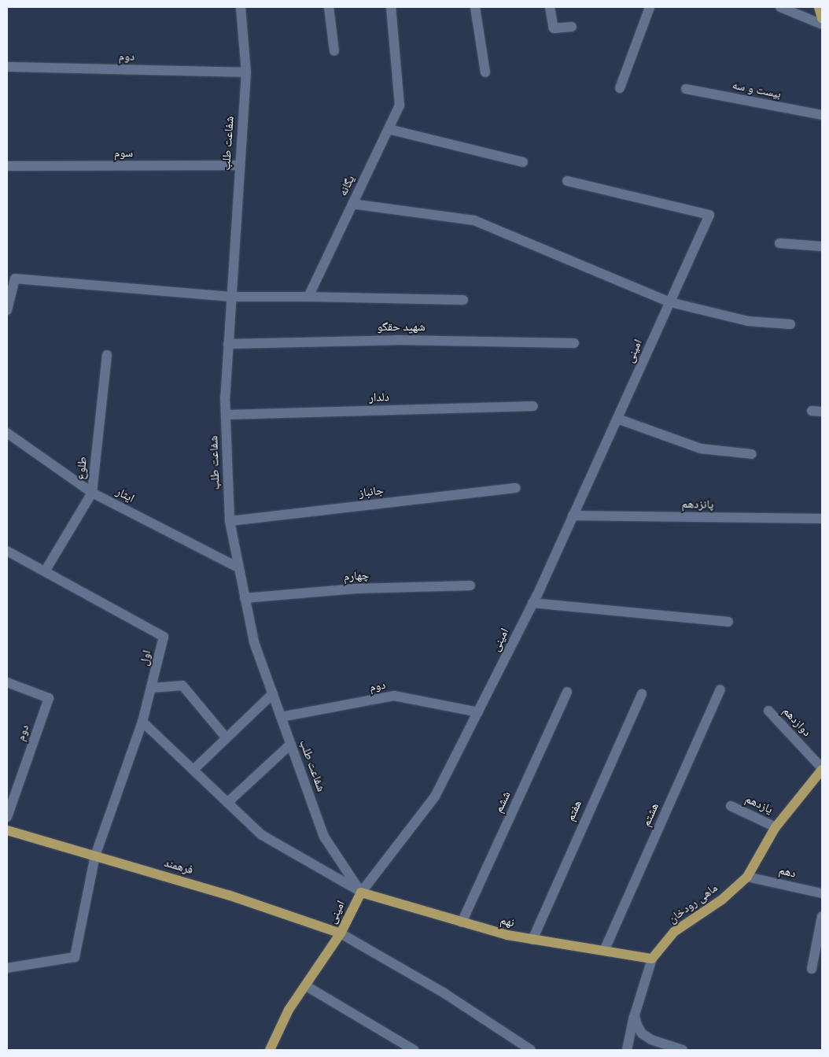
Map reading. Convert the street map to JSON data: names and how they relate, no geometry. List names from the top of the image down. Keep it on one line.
{"streets":{"main road":["امینی","فرهمند","ماهی رودخان","نهم"],"street":["دوم","بیست و سه","شفاعت طلب","سوم","یگانه","شهید حقگو","دلدار","طلوع","جانباز","ایثار","پانزدهم","چهارم","اول","دوازدهم","ششم","یازدهم","هفتم","هشتم","دهم"]},"crossings":[["دوم","شفاعت طلب"],["دوم","امینی"],["شفاعت طلب","سوم"],["شفاعت طلب","شهید حقگو"],["شفاعت طلب","امینی"],["شفاعت طلب","دلدار"],["شفاعت طلب","جانباز"],["شفاعت طلب","ایثار"],["شفاعت طلب","چهارم"],["شفاعت طلب","نهم"],["امینی","پانزدهم"],["امینی","فرهمند"],["امینی","نهم"],["طلوع","ایثار"],["طلوع","اول"],["اول","فرهمند"],["دوازدهم","ماهی رودخان"],["ششم","نهم"],["یازدهم","ماهی رودخان"],["هفتم","نهم"],["هشتم","نهم"],["دهم","ماهی رودخان"],["ماهی رودخان","نهم"]]}
